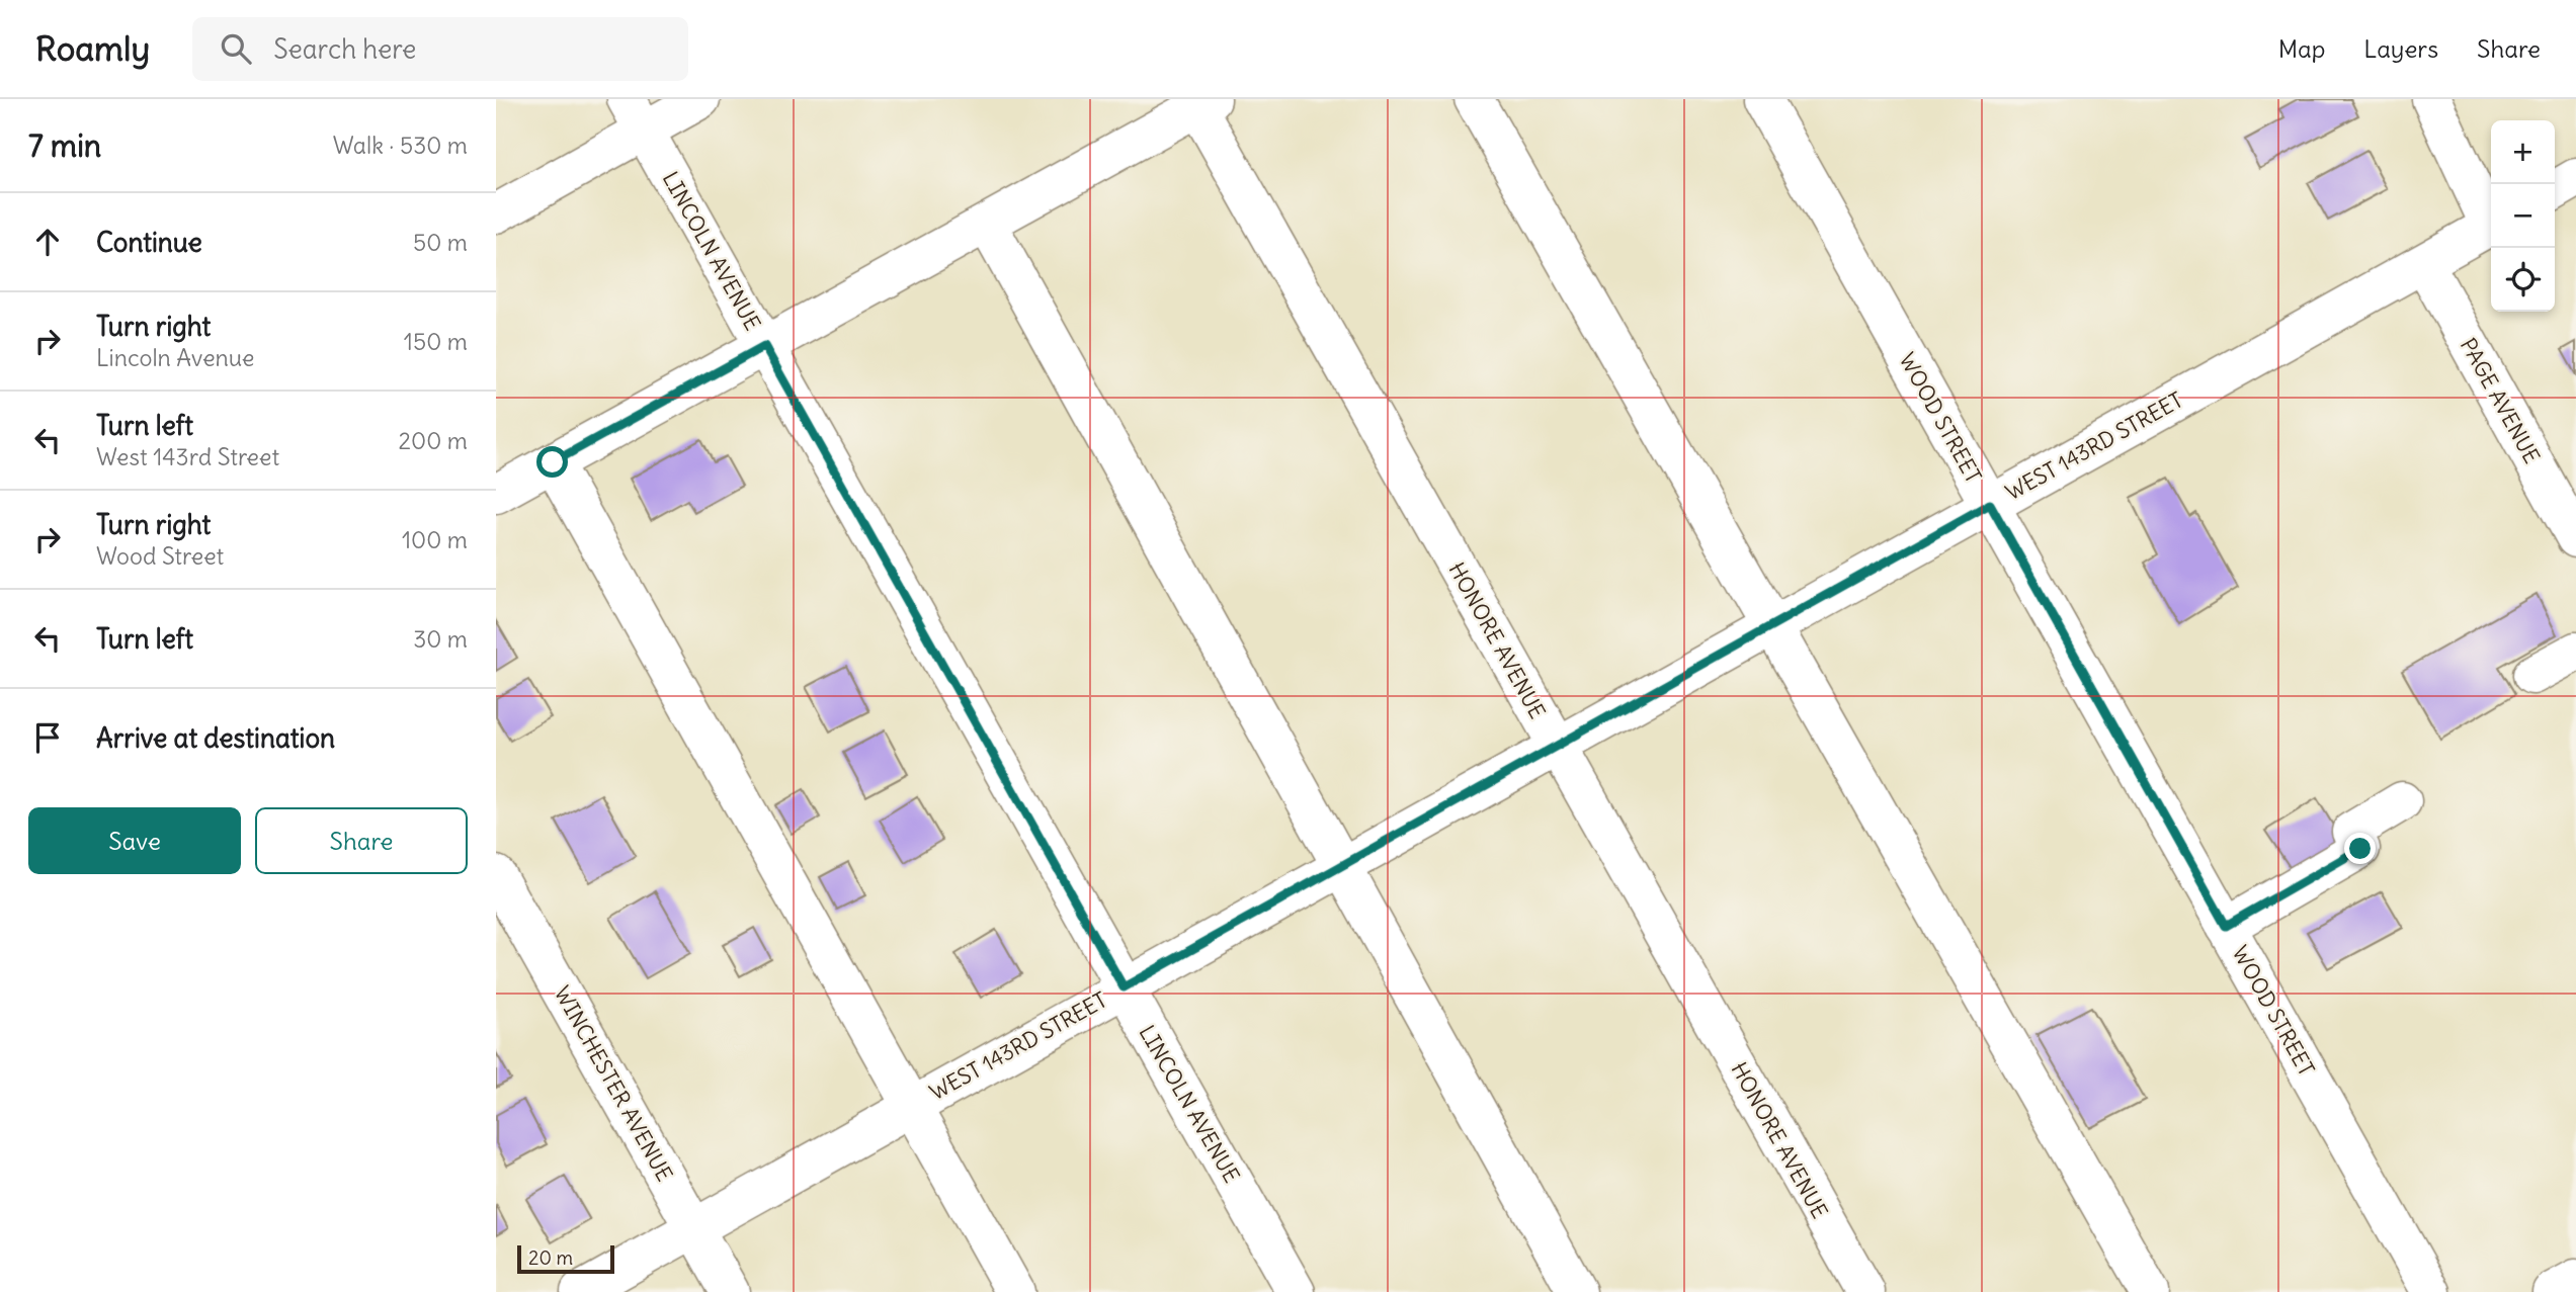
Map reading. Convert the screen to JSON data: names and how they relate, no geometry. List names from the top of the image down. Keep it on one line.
{"streets":{"street":["LINCOLN AVENUE","PAGE AVENUE","WOOD STREET","WEST 143RD STREET","HONORE AVENUE","WINCHESTER AVENUE"]},"crossings":[["LINCOLN AVENUE","WEST 143RD STREET"],["PAGE AVENUE","WEST 143RD STREET"],["WOOD STREET","WEST 143RD STREET"],["WEST 143RD STREET","HONORE AVENUE"],["WEST 143RD STREET","WINCHESTER AVENUE"]],"scale_bar":"20 m","page":{"header":"Roamly","search":"Search here","nav":["Map","Layers","Share"],"heading":["7 min","Walk · 530 m"],"map_buttons":["+","−"],"list":[["Continue","50 m"],["Turn right","Lincoln Avenue","150 m"],["Turn left","West 143rd Street","200 m"],["Turn right","Wood Street","100 m"],["Turn left","30 m"],"Arrive at destination"],"buttons":["Save","Share"],"scale":"20 m"}}
